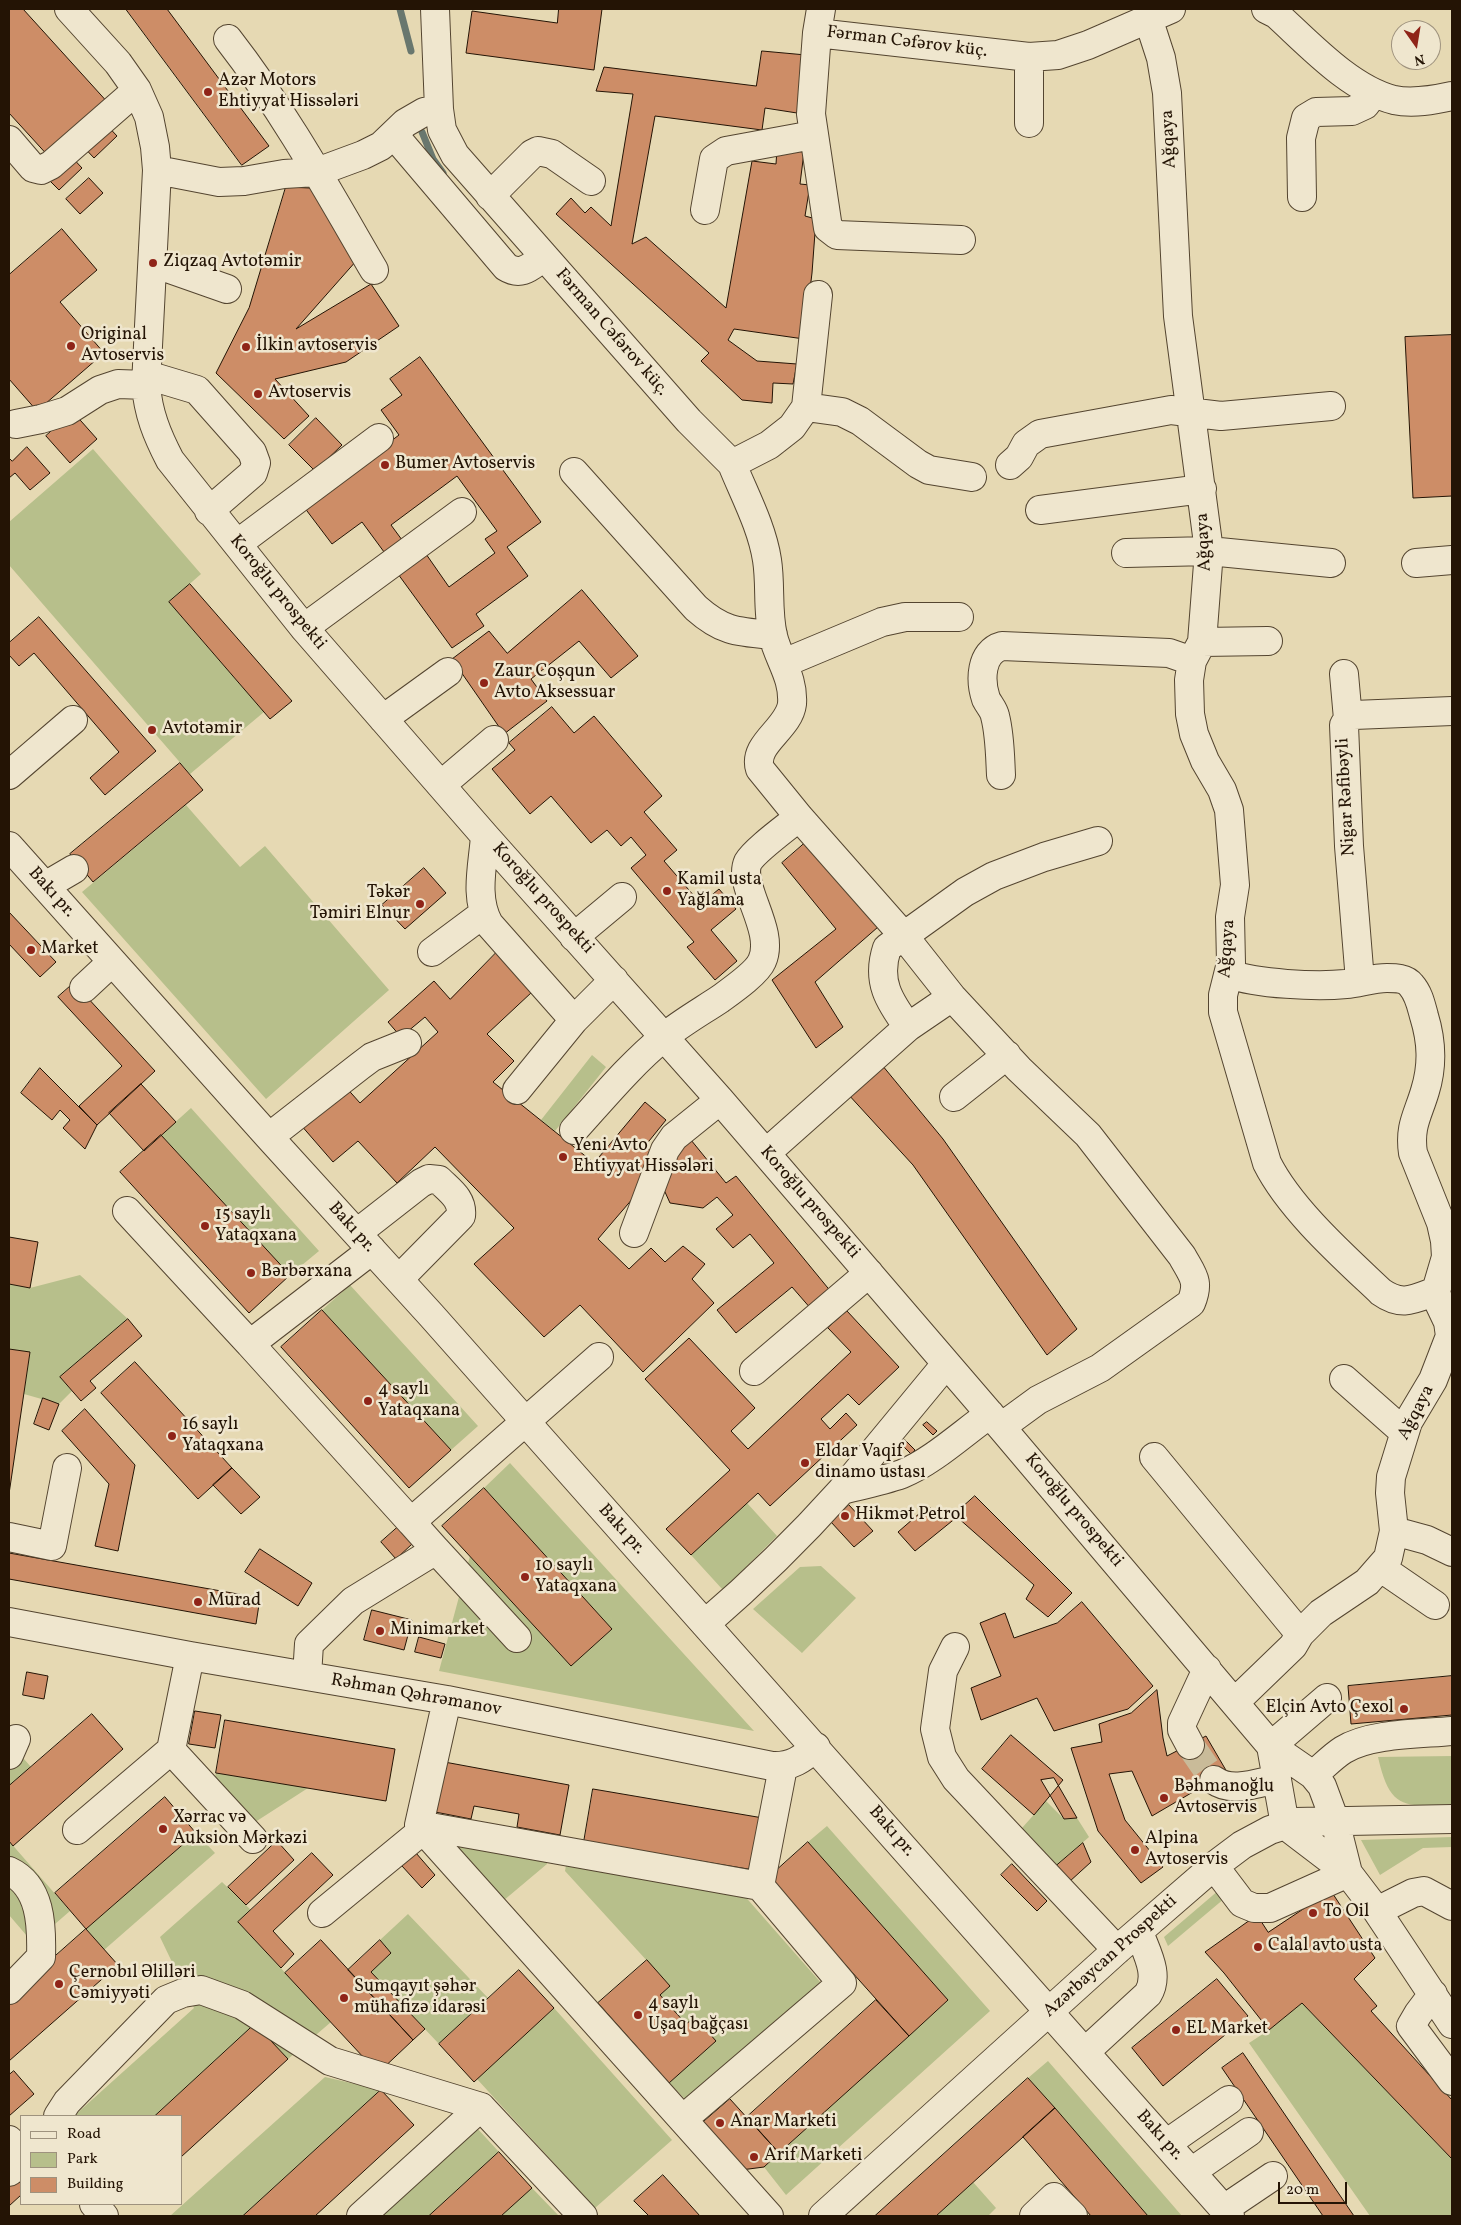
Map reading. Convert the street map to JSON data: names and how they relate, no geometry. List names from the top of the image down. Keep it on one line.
{"streets":{"street":["Fərman Cəfərov küç.","Ağqaya","Koroğlu prospekti","Nigar Rəfibəyli","Bakı pr.","Rəhman Qəhrəmanov","Azərbaycan Prospekti"]},"crossings":[["Fərman Cəfərov küç.","Ağqaya"],["Ağqaya","Koroğlu prospekti"],["Bakı pr.","Azərbaycan Prospekti"]],"places":["Azər Motors Ehtiyyat Hissələri","Ziqzaq Avtotəmir","Original Avtoservis","İlkin avtoservis","Avtoservis","Bumer Avtoservis","Zaur Coşqun Avto Aksessuar","Avtotəmir","Kamil usta Yağlama","Təkər Təmiri Elnur","Market","Yeni Avto Ehtiyyat Hissələri","15 saylı Yataqxana","Bərbərxana","4 saylı Yataqxana","16 saylı Yataqxana","Eldar Vaqif dinamo ustası","Hikmət Petrol","10 saylı Yataqxana","Murad","Minimarket","Elçin Avto Çexol","Bəhmanoğlu Avtoservis","Xərrac və Auksion Mərkəzi","Alpina Avtoservis","To Oil","Calal avto usta","Çernobıl Əlilləri Cəmiyyəti","Sumqayıt şəhər mühafizə idarəsi","4 saylı Uşaq bağçası","EL Market","Anar Marketi","Arif Marketi"],"legend":["Road","Park","Building"],"scale_bar":"20 m","north":"bottom"}
